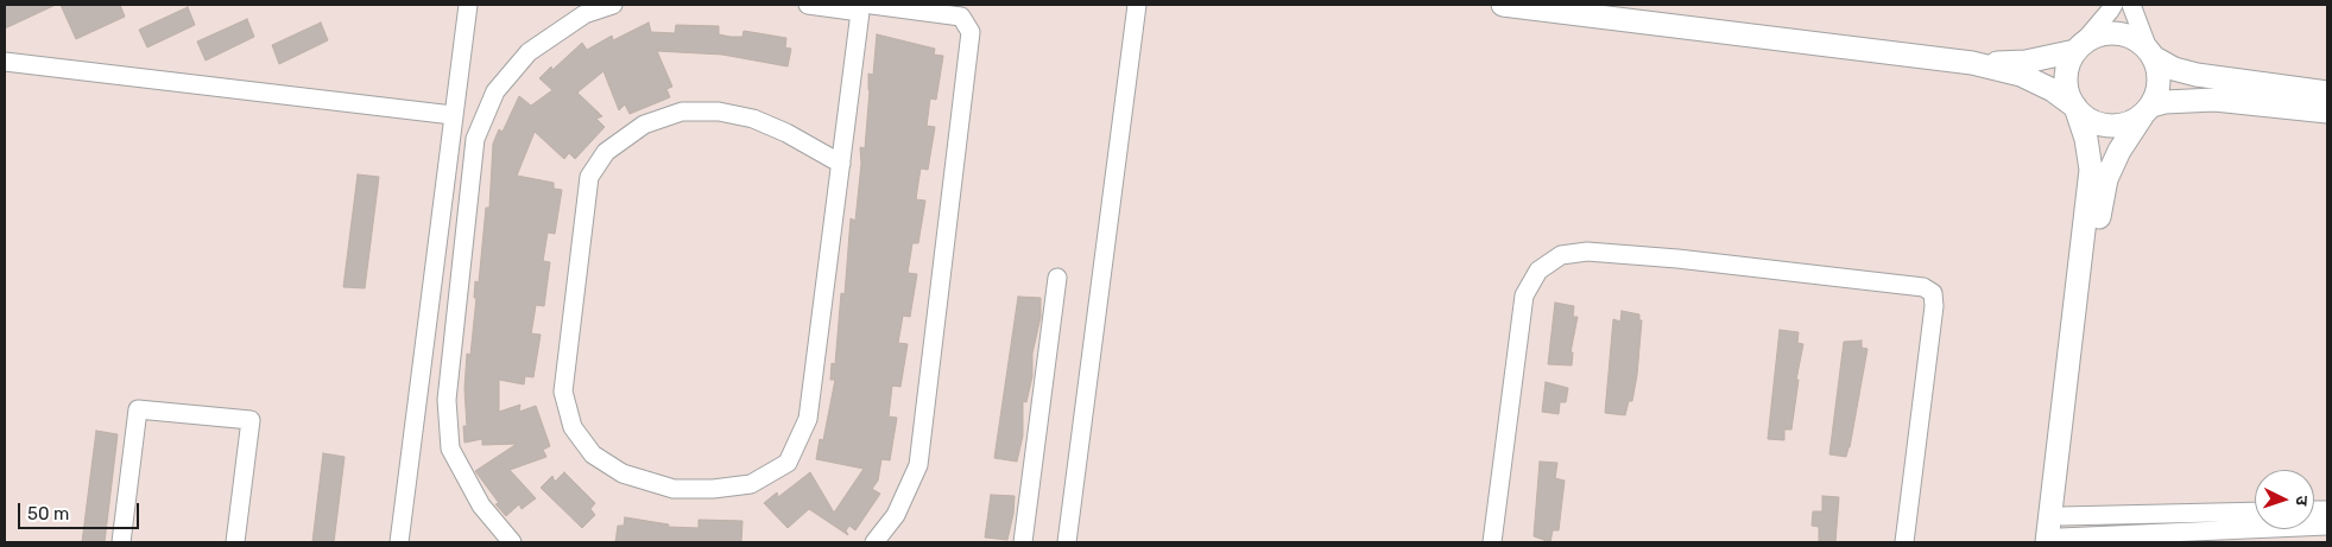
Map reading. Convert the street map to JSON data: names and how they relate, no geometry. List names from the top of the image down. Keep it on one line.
{"scale_bar":"50 m","north":"right"}
